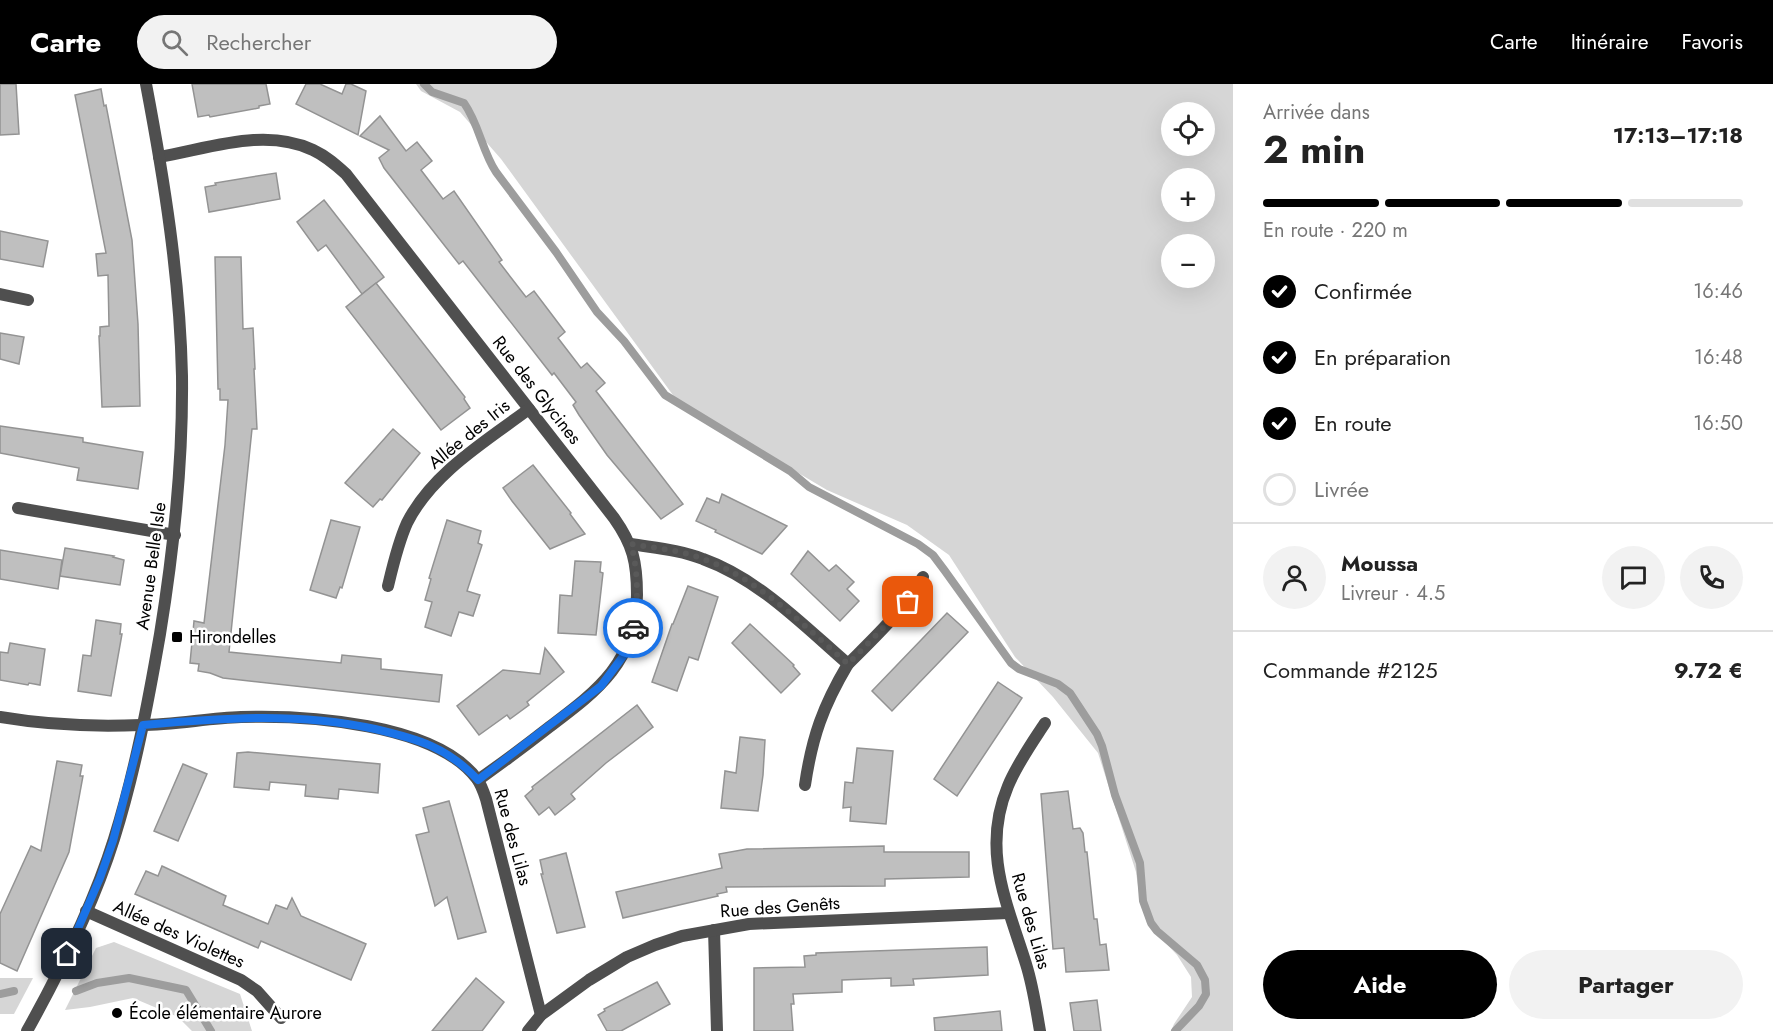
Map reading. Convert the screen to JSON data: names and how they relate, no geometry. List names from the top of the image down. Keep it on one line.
{"streets":{"street":["Rue des Glycines","Allée des Iris","Avenue Belle Isle","Rue des Lilas","Rue des Genêts","Allée des Violettes"]},"crossings":[["Rue des Glycines","Allée des Iris"],["Rue des Glycines","Avenue Belle Isle"],["Rue des Glycines","Rue des Lilas"],["Avenue Belle Isle","Rue des Lilas"],["Avenue Belle Isle","Allée des Violettes"],["Rue des Lilas","Rue des Genêts"]],"places":{"transit":["Hirondelles"],"other":["École élémentaire Aurore"]},"page":{"header":"Carte","search":"Rechercher","nav":["Carte","Itinéraire","Favoris"],"heading":["2 min","Arrivée dans","17:13–17:18"],"panel":["Moussa","Livreur · 4.5","Commande #2125","9.72 €"],"map_buttons":["+","−"],"bar":"En route · 220 m","list":[["Confirmée","16:46"],["En préparation","16:48"],["En route","16:50"],"Livrée"],"buttons":["Aide","Partager"]}}
